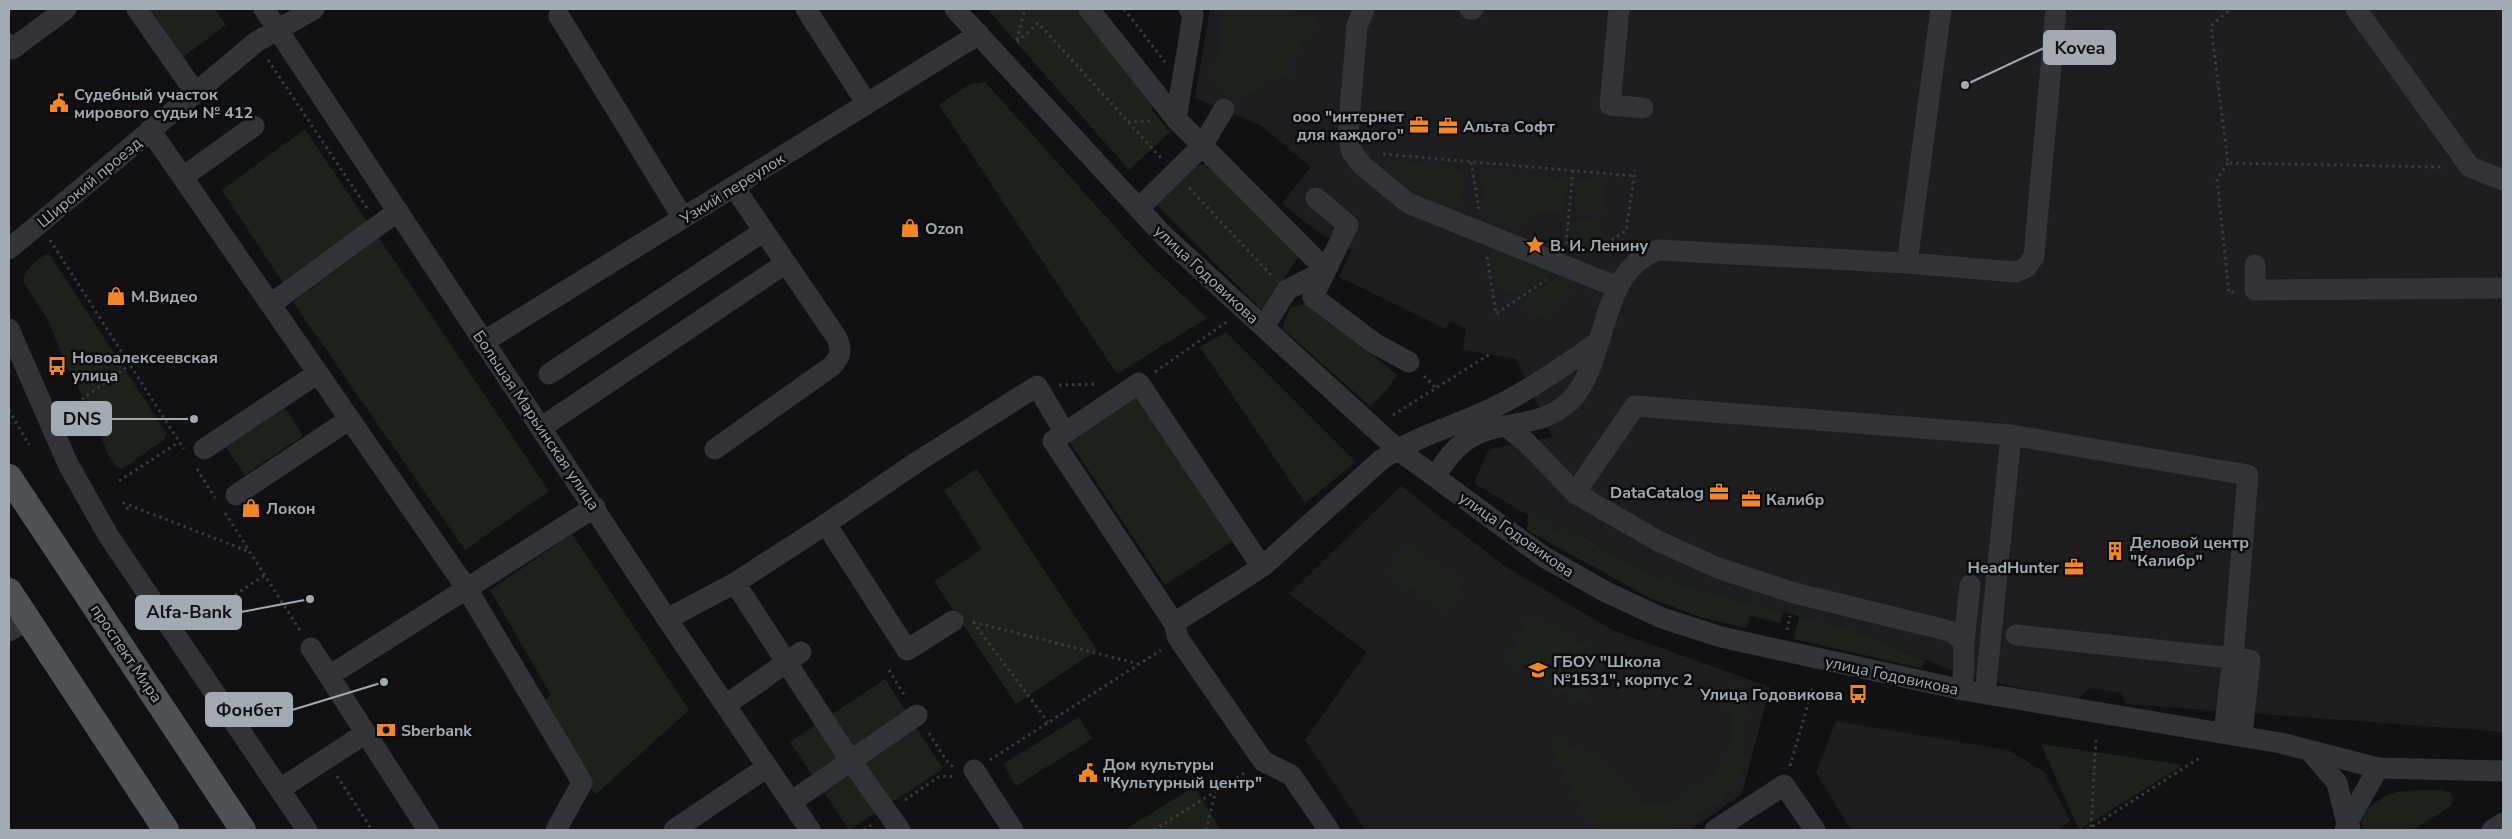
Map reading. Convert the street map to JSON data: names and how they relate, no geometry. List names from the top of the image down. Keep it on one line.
{"streets":{"main road":["проспект Мира"],"street":["Широкий проезд","Узкий переулок","улица Годовикова","Большая Марьинская улица"]},"crossings":[["Широкий проезд","Большая Марьинская улица"],["Узкий переулок","улица Годовикова"],["Узкий переулок","Большая Марьинская улица"]],"places":{"other":["Kovea","DNS","Alfa-Bank","Фонбет"],"public building":["Судебный участок мирового судьи № 412","Дом культуры \"Культурный центр\""],"office":["ооо \"интернет для каждого\"","Альта Софт","DataCatalog","Калибр","HeadHunter"],"shop":["Ozon","М.Видео","Локон"],"place":["В. И. Ленину"],"bus stop":["Новоалексеевская улица","Улица Годовикова"],"building":["Деловой центр \"Калибр\""],"school or university":["ГБОУ \"Школа №1531\", корпус 2"],"bank":["Sberbank"]}}
